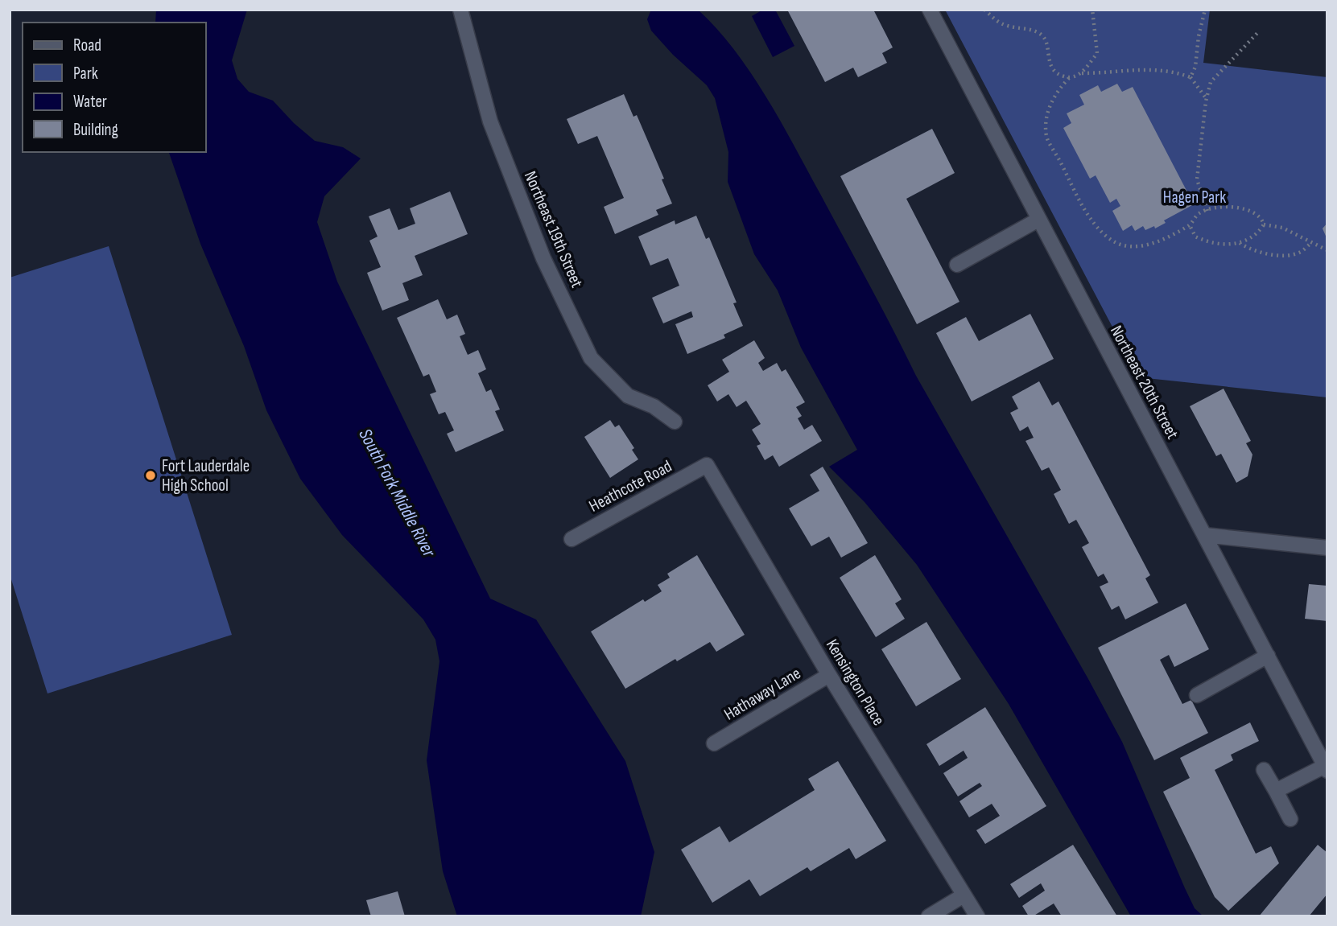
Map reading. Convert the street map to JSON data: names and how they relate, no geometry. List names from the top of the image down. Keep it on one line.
{"streets":{"street":["Northeast 19th Street","Northeast 20th Street","Heathcote Road","Kensington Place","Hathaway Lane"]},"crossings":[["Heathcote Road","Kensington Place"],["Kensington Place","Hathaway Lane"]],"water":["South Fork Middle River"],"parks":["Hagen Park"],"places":["Fort Lauderdale High School"],"legend":["Road","Park","Water","Building"]}
